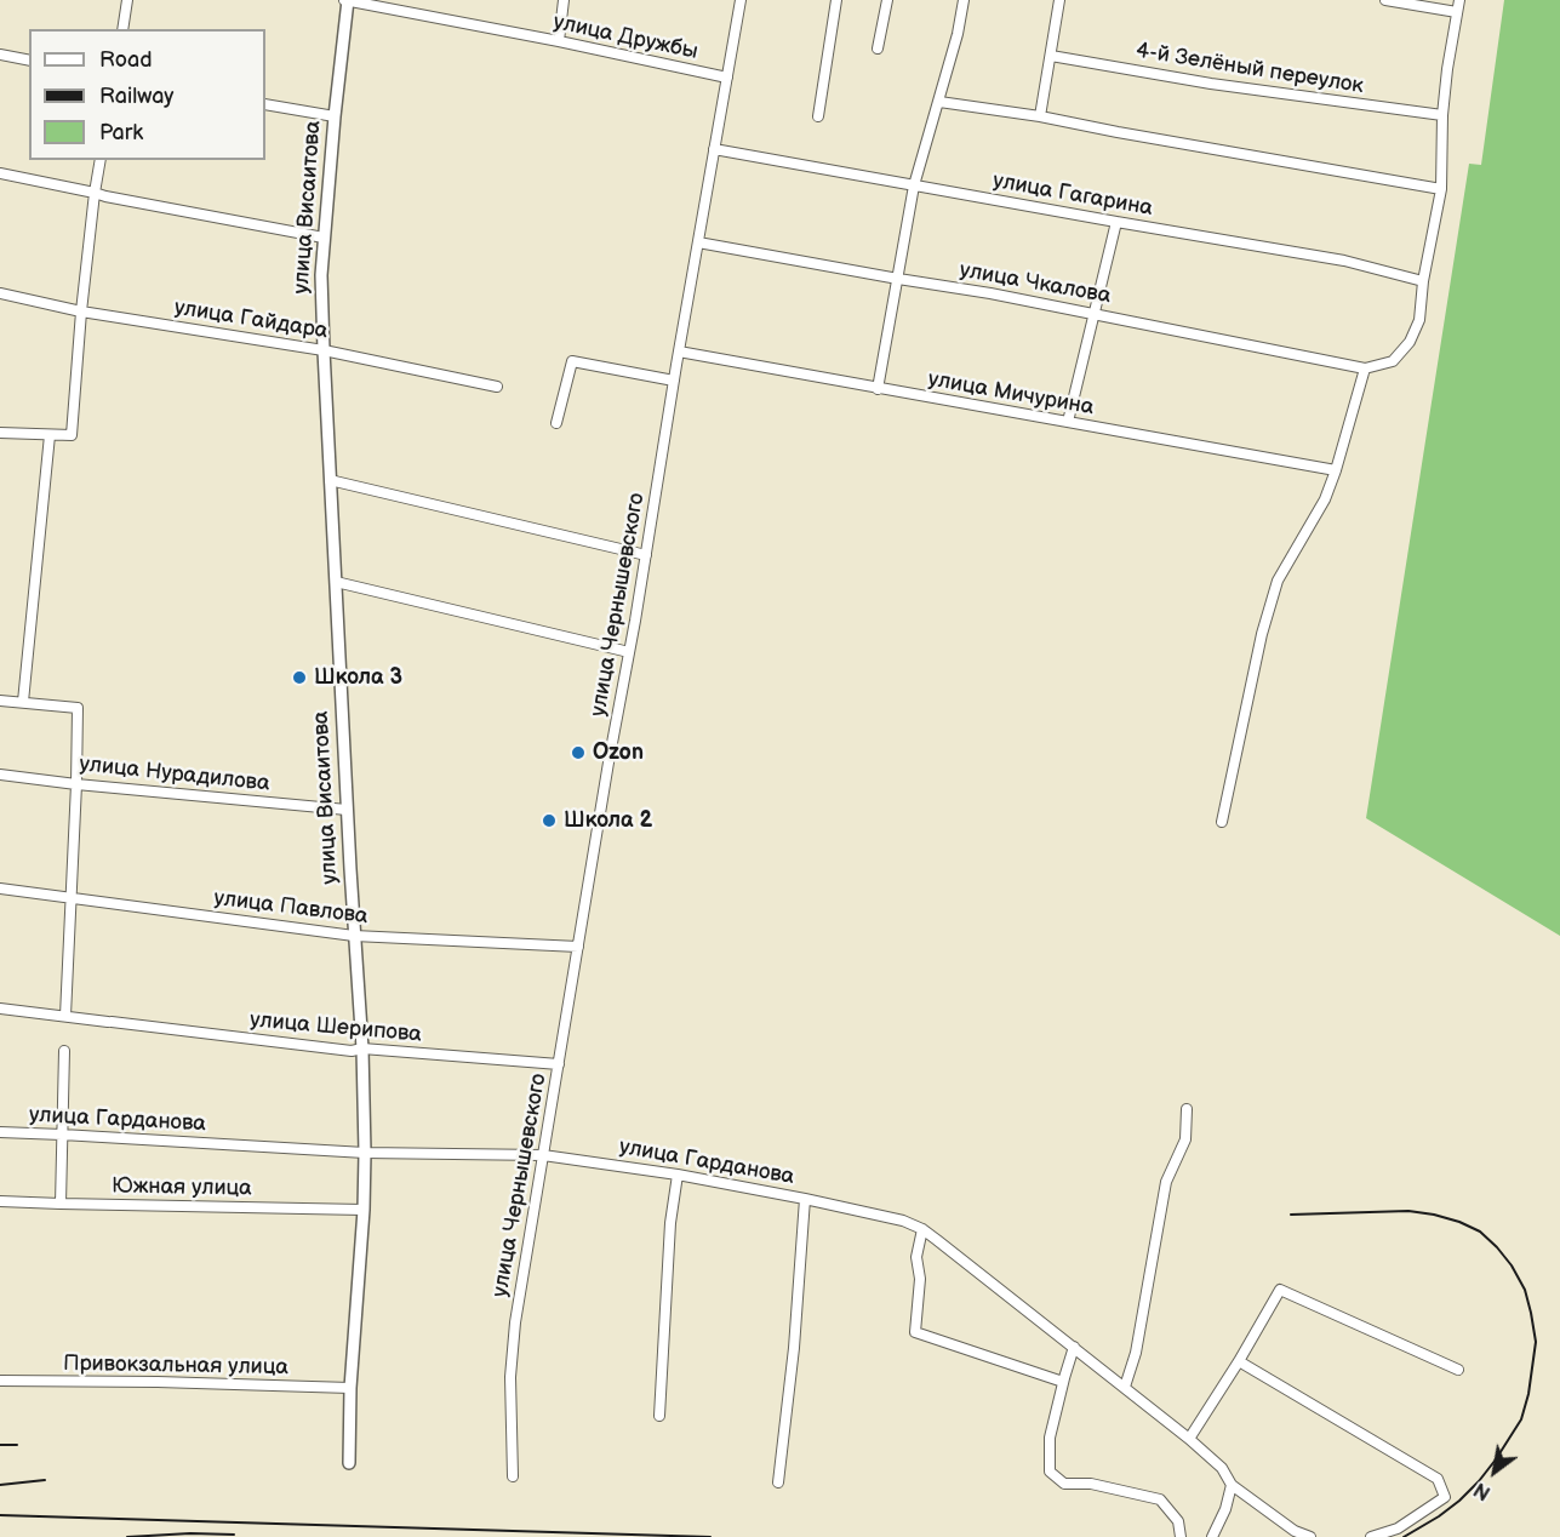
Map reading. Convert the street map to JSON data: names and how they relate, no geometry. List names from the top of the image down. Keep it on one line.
{"streets":{"street":["улица Дружбы","4-й Зелёный переулок","улица Гагарина","улица Висаитова","улица Чкалова","улица Гайдара","улица Мичурина","улица Чернышевского","улица Нурадилова","улица Павлова","улица Шерипова","улица Гарданова","Южная улица","Привокзальная улица"]},"crossings":[["улица Дружбы","улица Висаитова"],["улица Дружбы","улица Чернышевского"],["улица Гагарина","улица Чернышевского"],["улица Висаитова","улица Гайдара"],["улица Висаитова","улица Нурадилова"],["улица Висаитова","улица Павлова"],["улица Висаитова","улица Шерипова"],["улица Висаитова","улица Гарданова"],["улица Висаитова","Южная улица"],["улица Висаитова","Привокзальная улица"],["улица Чкалова","улица Чернышевского"],["улица Мичурина","улица Чернышевского"],["улица Чернышевского","улица Павлова"],["улица Чернышевского","улица Шерипова"],["улица Чернышевского","улица Гарданова"]],"places":["Школа 3","Ozon","Школа 2"],"legend":["Road","Railway","Park"],"north":"bottom left"}
